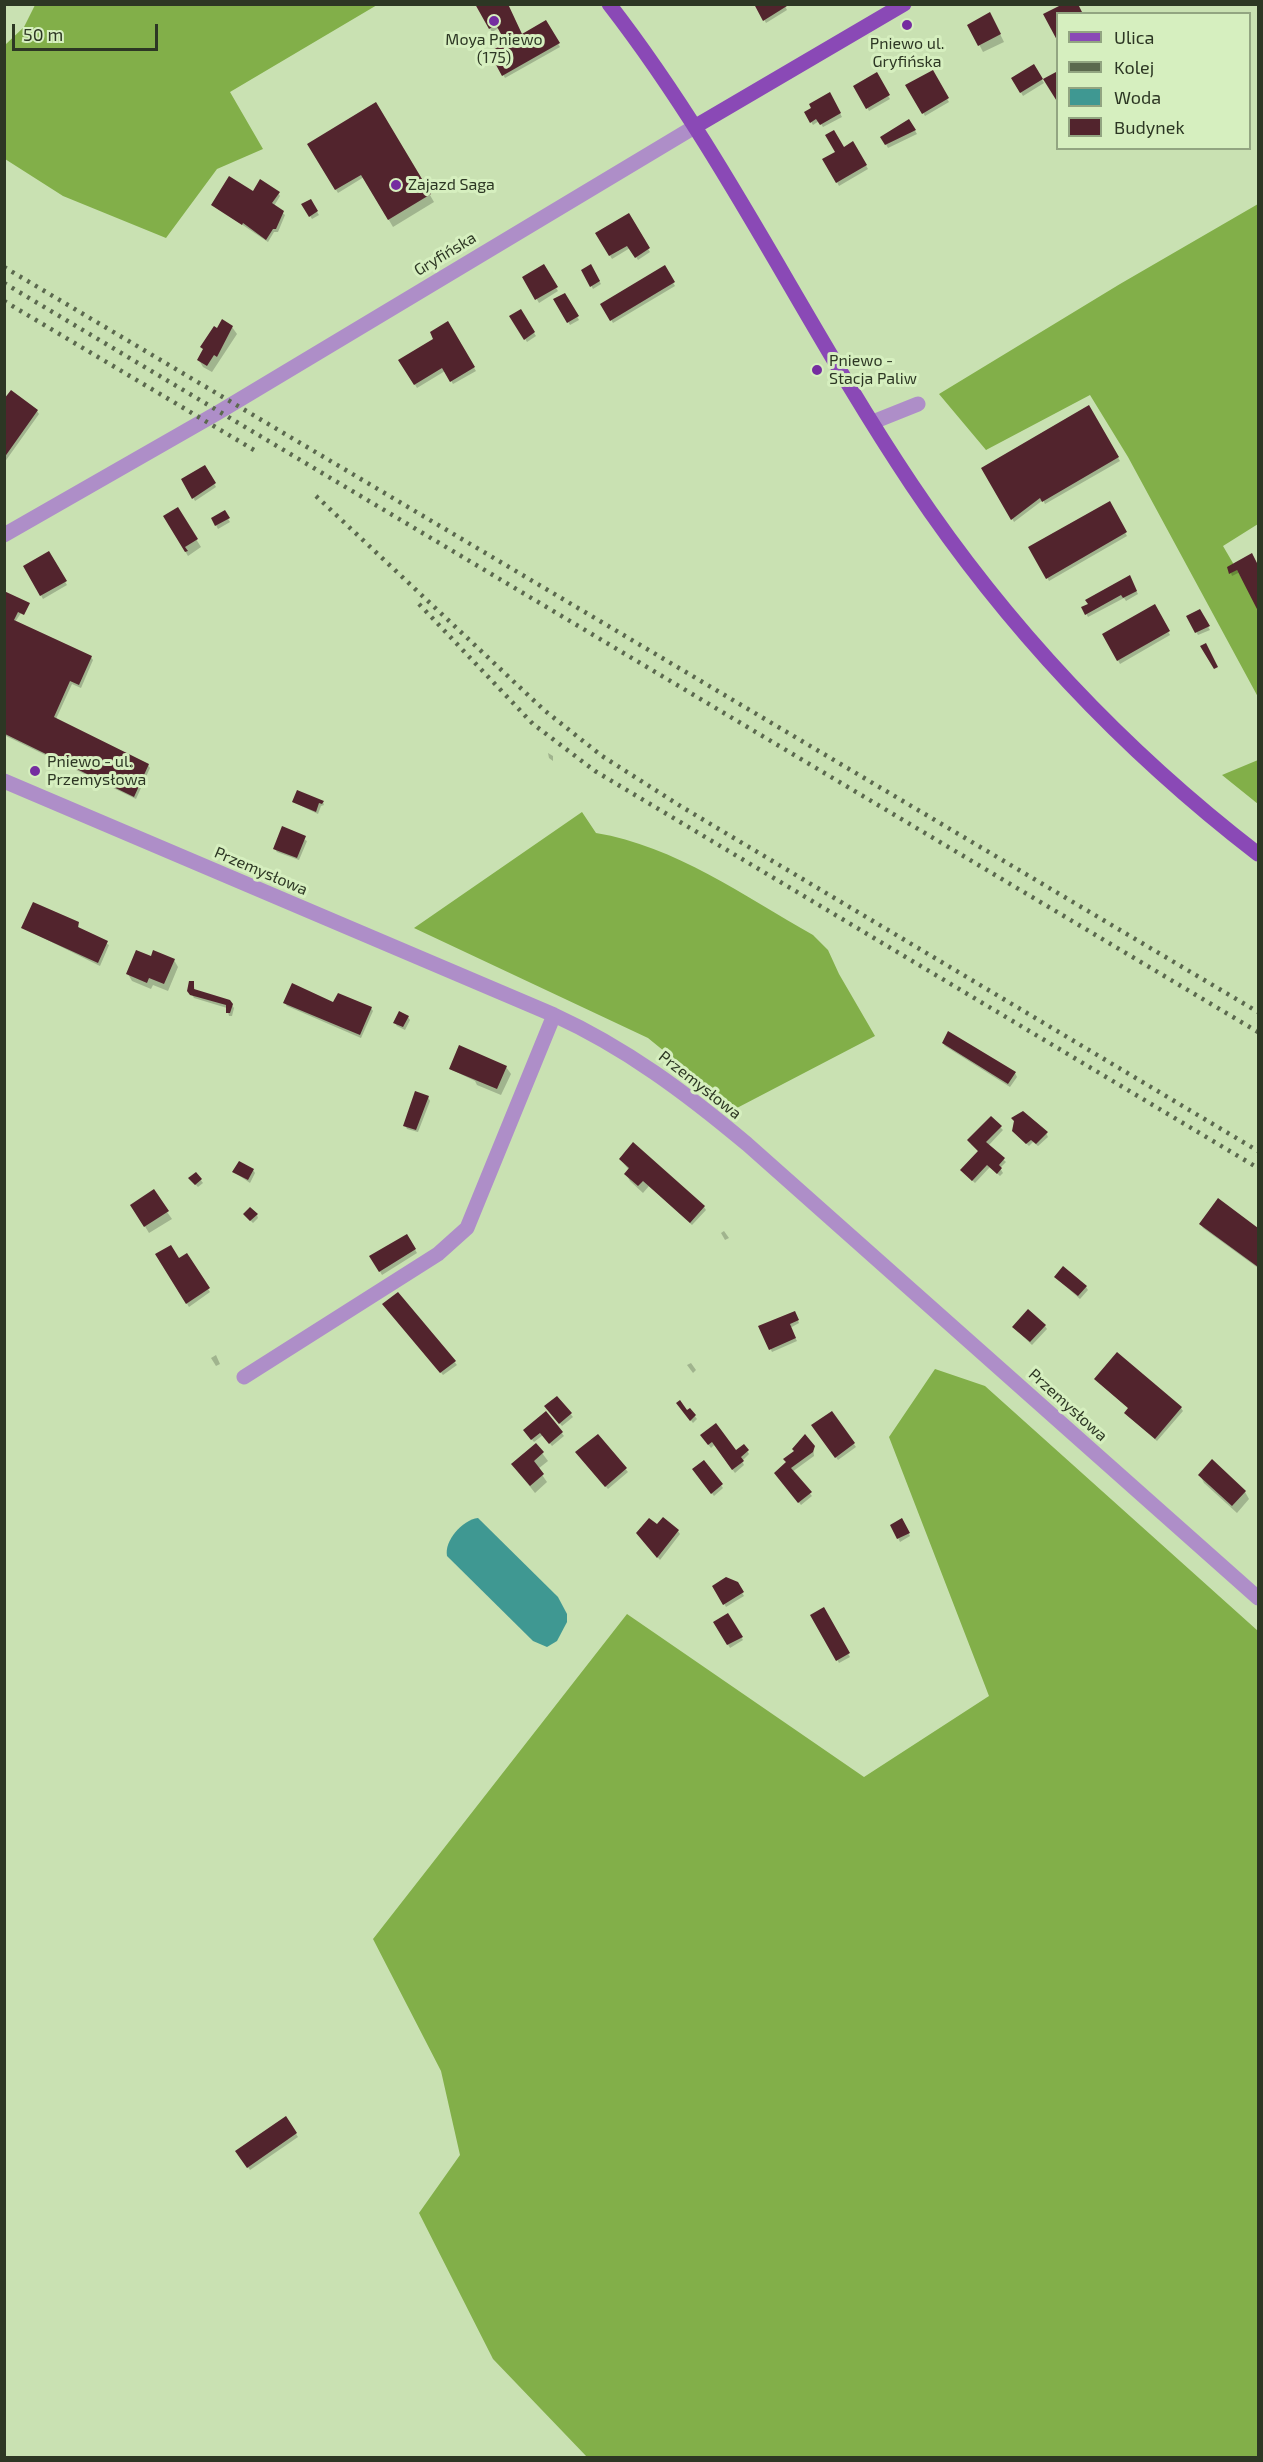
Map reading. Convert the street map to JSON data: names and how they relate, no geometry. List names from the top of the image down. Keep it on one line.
{"streets":{"main road":["Gryfińska"],"street":["Przemysłowa"]},"places":["Moya Pniewo (175)","Pniewo ul. Gryfińska","Zajazd Saga","Pniewo - Stacja Paliw","Pniewo - ul. Przemysłowa"],"legend":["Ulica","Kolej","Woda","Budynek"],"scale_bar":"50 m"}
